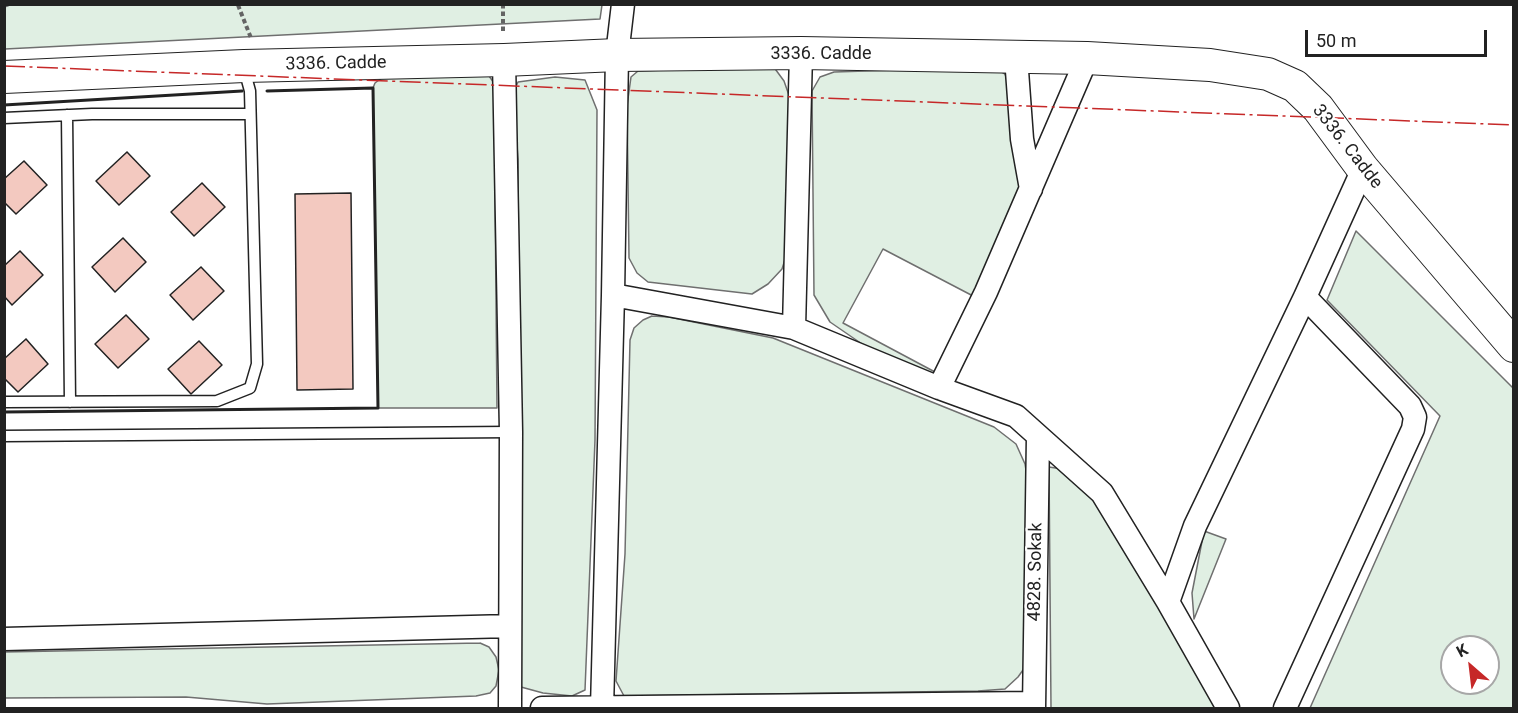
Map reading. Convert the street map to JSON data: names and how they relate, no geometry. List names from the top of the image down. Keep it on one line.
{"streets":{"street":["3336. Cadde","4828. Sokak"]},"scale_bar":"50 m","north":"top left"}
